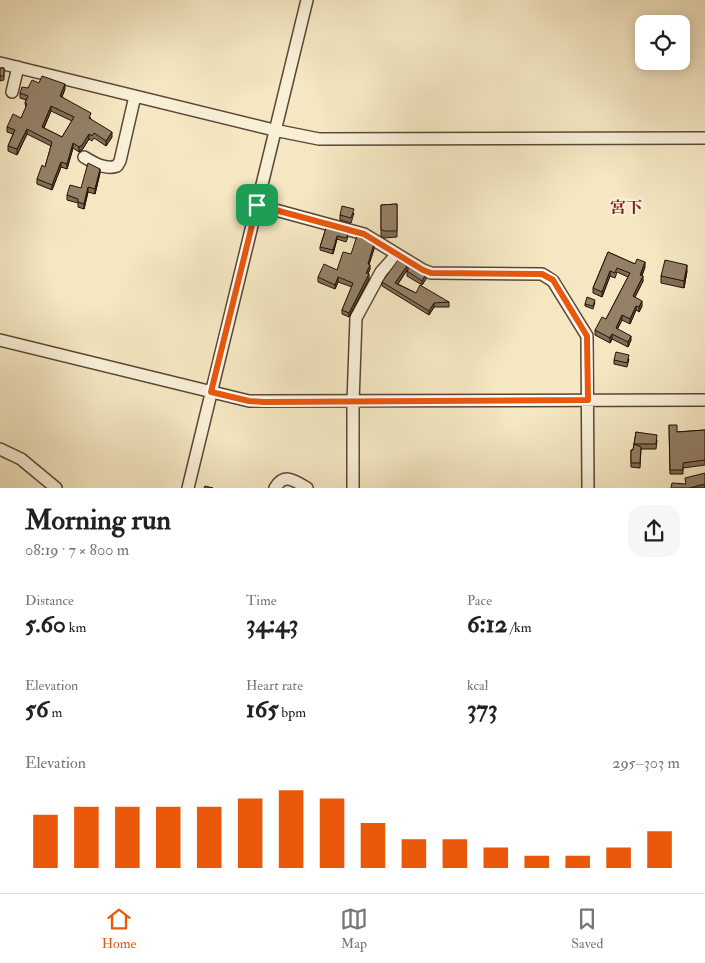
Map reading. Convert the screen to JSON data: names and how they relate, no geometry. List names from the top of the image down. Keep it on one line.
{"districts":["宮下"],"page":{"heading":["Morning run","08:19 · 7 × 800 m"],"stats":[["Distance","5.60 km"],["Time","34:43"],["Pace","6:12 /km"],["Elevation","56 m"],["Heart rate","165 bpm"],["kcal","373"]],"chart":["Elevation","295–303 m"],"tabs":["Home","Map","Saved"]}}
